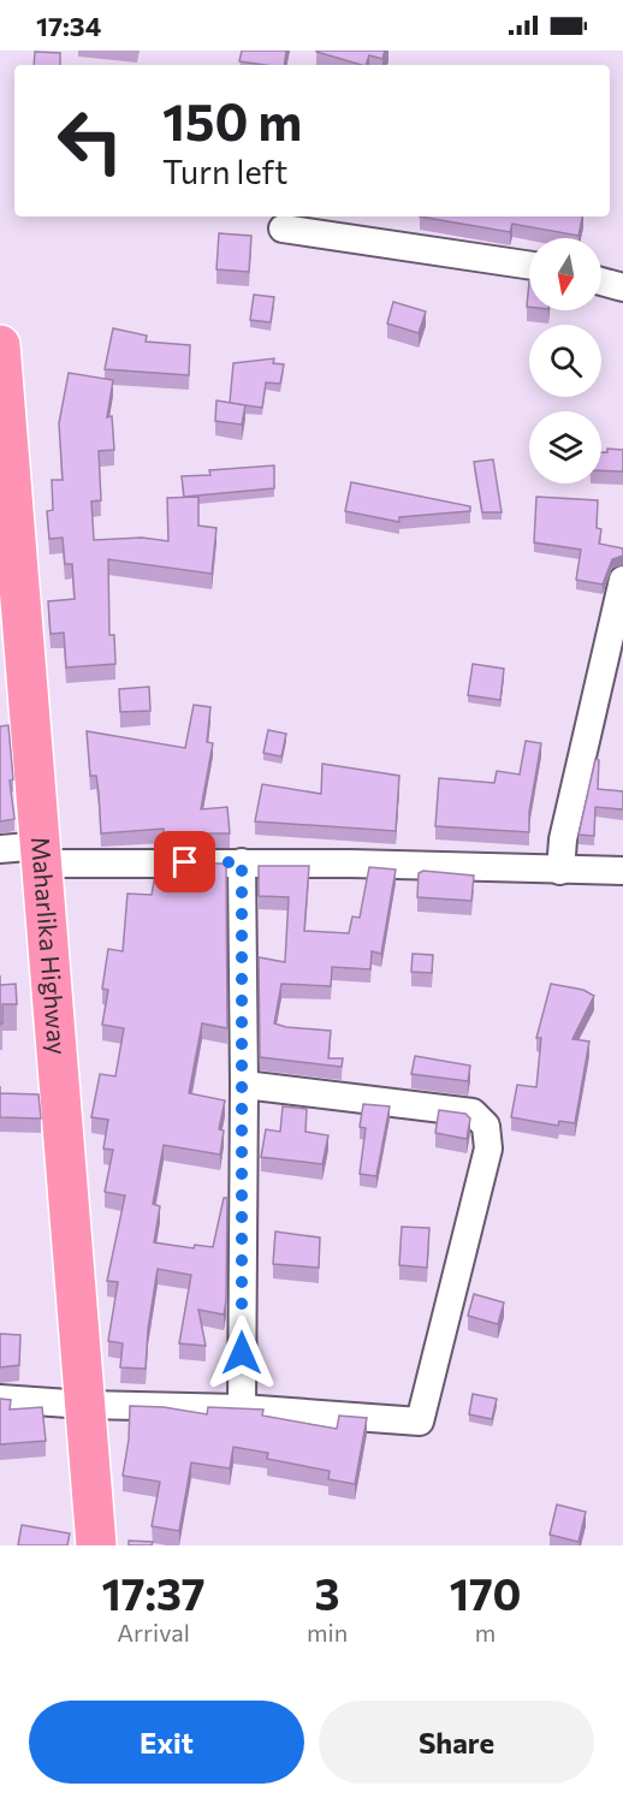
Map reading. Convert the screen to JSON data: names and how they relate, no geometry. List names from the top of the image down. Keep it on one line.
{"streets":{"highway":["Maharlika Highway"]},"north":"bottom","page":{"status":"17:34","turn":["150 m","Turn left"],"eta":["17:37","Arrival","3","min","170","m"],"buttons":["Exit","Share"]}}
